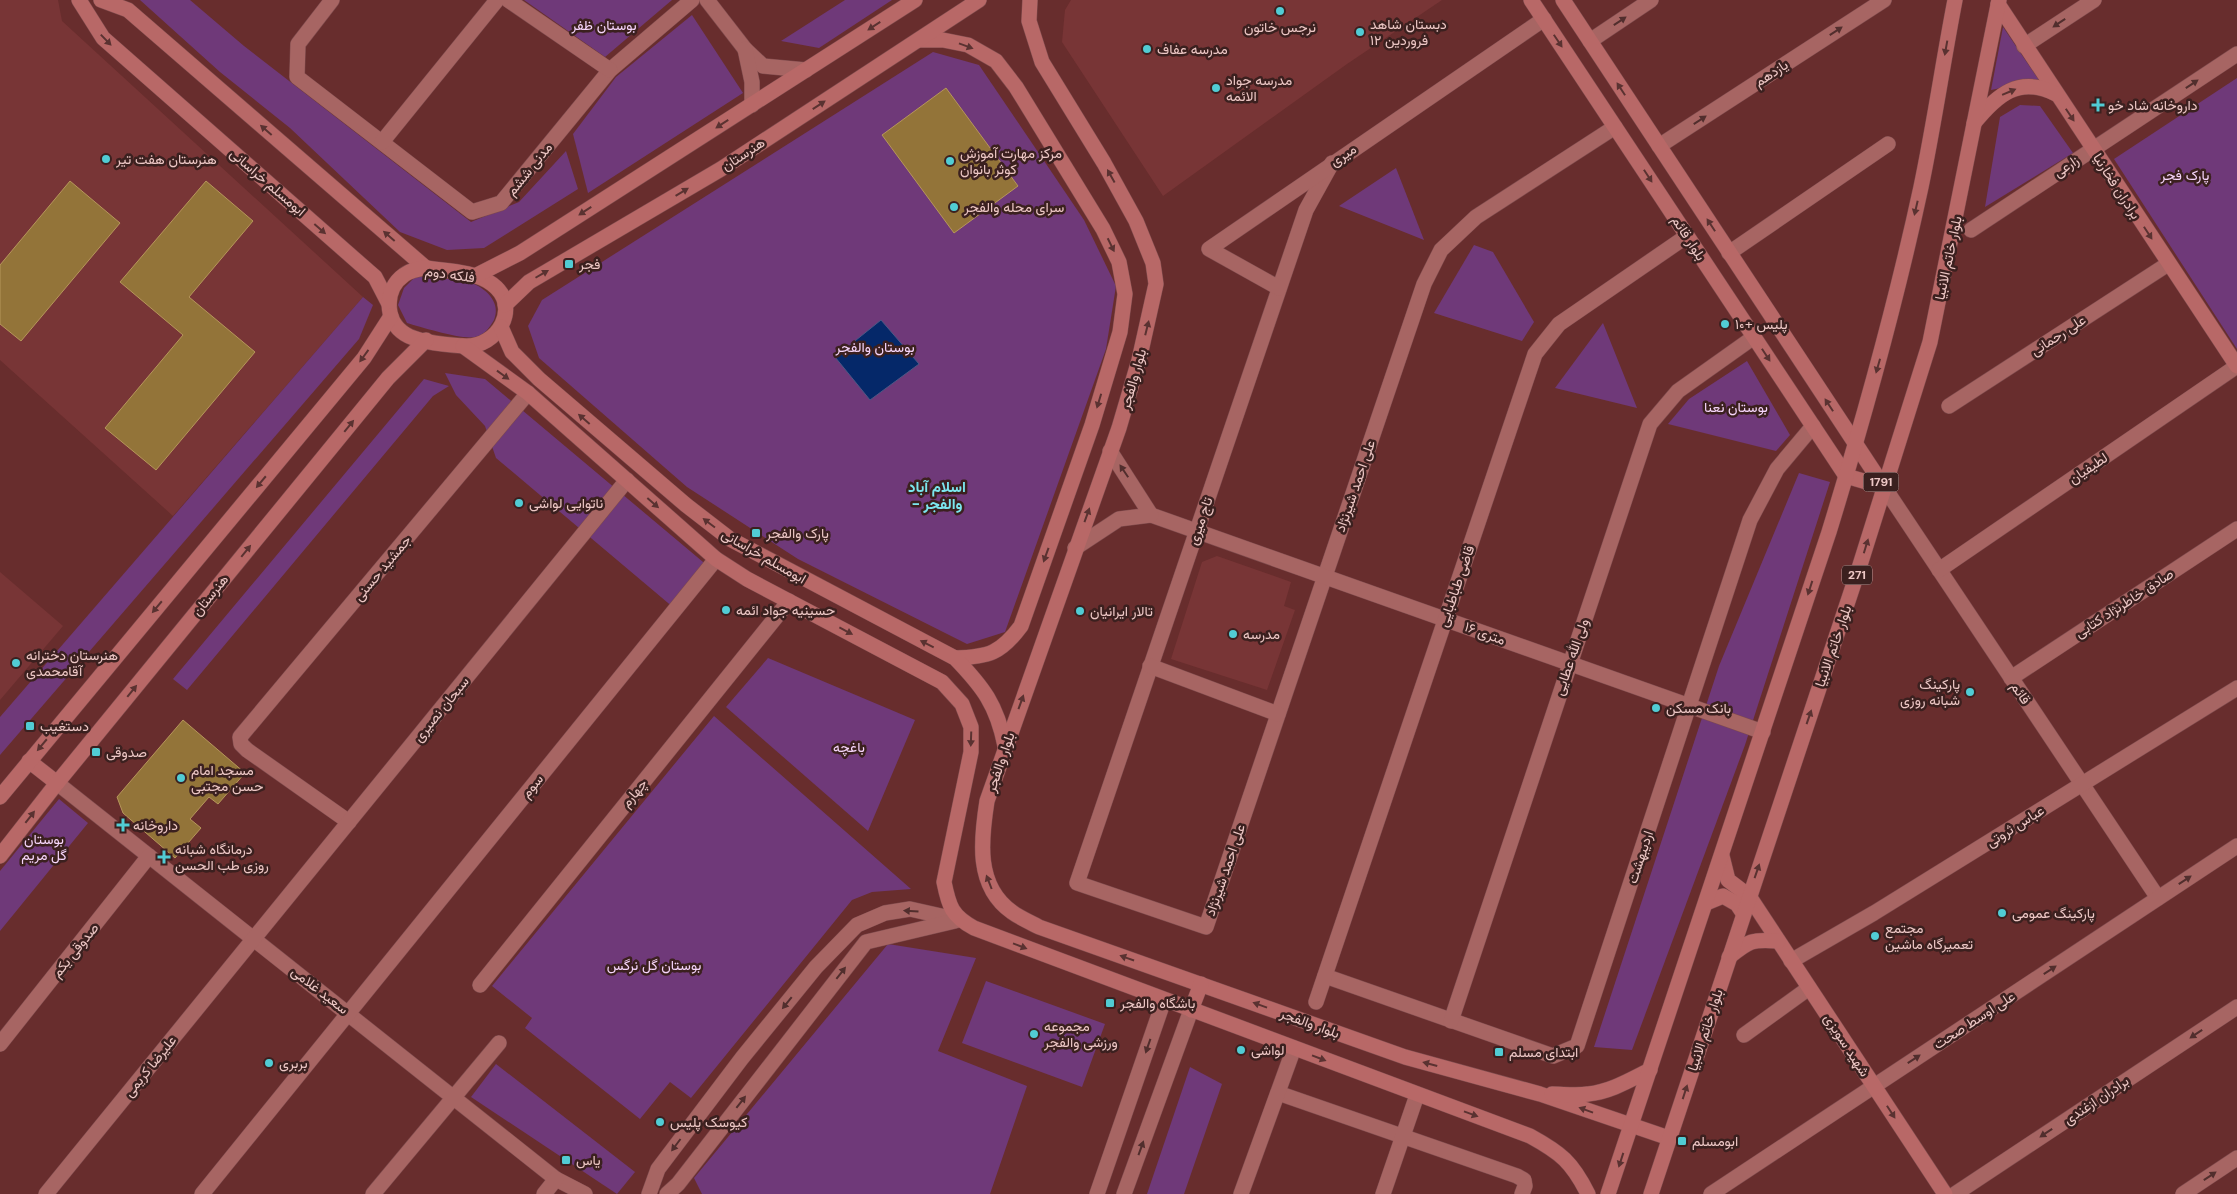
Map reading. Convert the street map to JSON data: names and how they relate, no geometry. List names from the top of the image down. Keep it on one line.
{"streets":{"main road":["هنرستان","ابومسلم خراسانی","برادران فخارنیا","بلوار قائم","بلوار خاتم الانبیا","فلکه دوم","بلوار والفجر","1791","271","شهید سویزی"],"street":["یازدهم","میری","زارعی","مدنی ششم","علی رحمانی","لطیفیان","علی احمد شیرنژاد","تاج میری","جمشید حسنی","قاضی طباطبایی","صادق خاطرنژاد کتابی","۱۶ متری","ولی الله عطایی","قائم","سبحان نصیری","سوم","چهارم","عباس ثروتی","اردیبهشت","صدوقی یکم","سعید غلامی","علی اوسط صحت","علیرضا کریمی","برادران ازغندی"]},"crossings":[["یازدهم","بلوار قائم"],["هنرستان","ابومسلم خراسانی"],["هنرستان","فلکه دوم"],["هنرستان","بلوار والفجر"],["هنرستان","سعید غلامی"],["میری","بلوار قائم"],["میری","تاج میری"],["زارعی","برادران فخارنیا"],["ابومسلم خراسانی","فلکه دوم"],["ابومسلم خراسانی","بلوار والفجر"],["ابومسلم خراسانی","جمشید حسنی"],["ابومسلم خراسانی","سبحان نصیری"],["ابومسلم خراسانی","سوم"],["ابومسلم خراسانی","چهارم"],["برادران فخارنیا","بلوار خاتم الانبیا"],["برادران فخارنیا","علی رحمانی"],["برادران فخارنیا","لطیفیان"],["بلوار قائم","1791"],["بلوار قائم","علی احمد شیرنژاد"],["بلوار قائم","قاضی طباطبایی"],["بلوار قائم","ولی الله عطایی"],["بلوار قائم","اردیبهشت"],["بلوار خاتم الانبیا","بلوار والفجر"],["بلوار خاتم الانبیا","1791"],["بلوار خاتم الانبیا","قائم"],["بلوار خاتم الانبیا","شهید سویزی"],["لطیفیان","قائم"],["1791","قائم"],["علی احمد شیرنژاد","تاج میری"],["علی احمد شیرنژاد","۱۶ متری"],["تاج میری","۱۶ متری"],["جمشید حسنی","سبحان نصیری"],["قاضی طباطبایی","۱۶ متری"],["قاضی طباطبایی","اردیبهشت"],["صادق خاطرنژاد کتابی","قائم"],["۱۶ متری","ولی الله عطایی"],["۱۶ متری","اردیبهشت"],["ولی الله عطایی","اردیبهشت"],["قائم","عباس ثروتی"],["قائم","علی اوسط صحت"],["سبحان نصیری","سعید غلامی"],["سبحان نصیری","علیرضا کریمی"],["سوم","سعید غلامی"],["عباس ثروتی","شهید سویزی"],["صدوقی یکم","سعید غلامی"],["سعید غلامی","علیرضا کریمی"],["علی اوسط صحت","شهید سویزی"]],"one_way":["برادران فخارنیا","علی اوسط صحت","برادران ازغندی"],"districts":["اسلام آباد - والفجر"],"parks":["بوستان ظفر","پارک فجر","بوستان والفجر","بوستان نعنا","باغچه","بوستان گل مریم","بوستان گل نرگس"],"places":{"other":["نرجس خاتون","دبستان شاهد ۱۲ فروردین","مدرسه عفاف","مدرسه جواد الائمه","هنرستان هفت تیر","مرکز مهارت آموزش کوثر بانوان","سرای محله والفجر","پلیس +۱۰","ناتوایی لواشی","حسینیه جواد ائمه","تالار ایرانیان","مدرسه","هنرستان دخترانه آقامحمدی","پارکینگ شبانه روزی","بانک مسکن","مسجد امام حسن مجتبی","پارکینگ عمومی","مجتمع تعمیرگاه ماشین","مجموعه ورزشی والفجر","لواشی","بربری","کیوسک پلیس"],"health":["داروخانه شاد خو","داروخانه","درمانگاه شبانه روزی طب الحسن"],"transit":["فجر","پارک والفجر","دستغیب","صدوقی","باشگاه والفجر","ابتدای مسلم","ابومسلم","یاس"]}}
